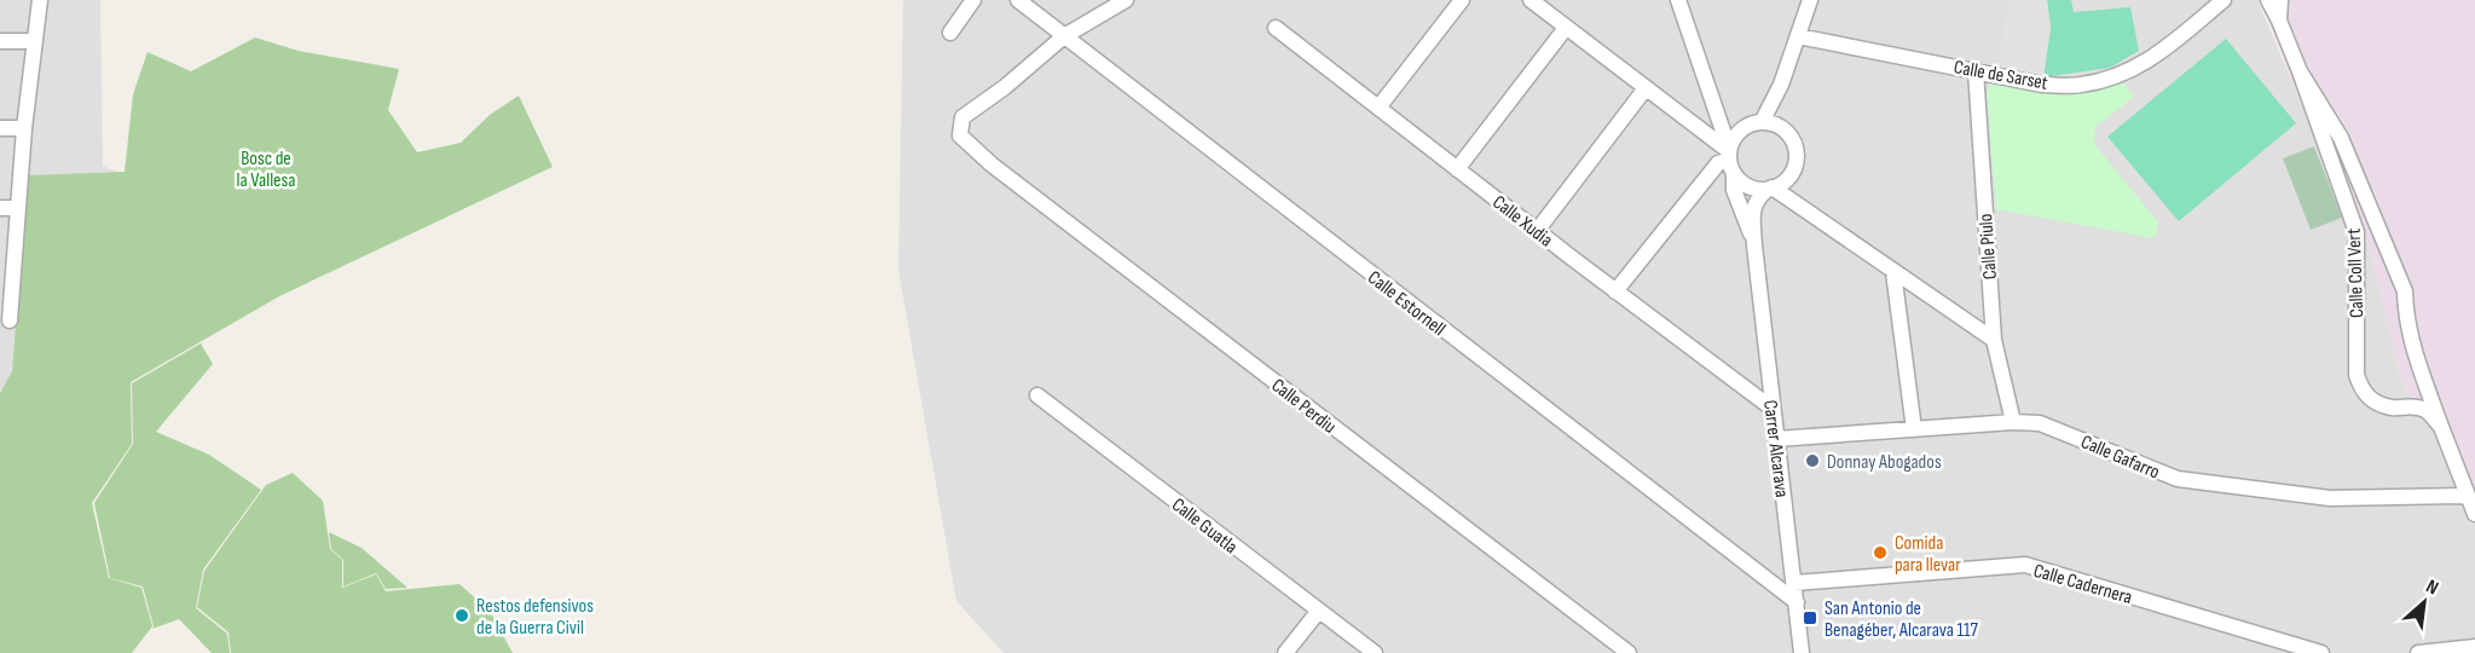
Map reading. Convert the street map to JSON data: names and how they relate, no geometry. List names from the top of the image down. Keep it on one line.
{"streets":{"street":["Calle de Sarset","Calle Xudia","Calle Piulo","Calle Coll Vert","Calle Estornell","Calle Perdiu","Carrer Alcarava","Calle Gafarro","Calle Guatla","Calle Cadernera"]},"crossings":[["Calle de Sarset","Calle Piulo"],["Calle Xudia","Carrer Alcarava"],["Calle Piulo","Calle Gafarro"],["Calle Coll Vert","Calle Gafarro"],["Calle Estornell","Calle Perdiu"],["Calle Estornell","Carrer Alcarava"],["Carrer Alcarava","Calle Gafarro"],["Carrer Alcarava","Calle Cadernera"]],"parks":["Bosc de la Vallesa"],"places":{"other":["Donnay Abogados","Comida para llevar","Restos defensivos de la Guerra Civil"],"transit":["San Antonio de Benagéber, Alcarava 117"]},"north":"top right"}
